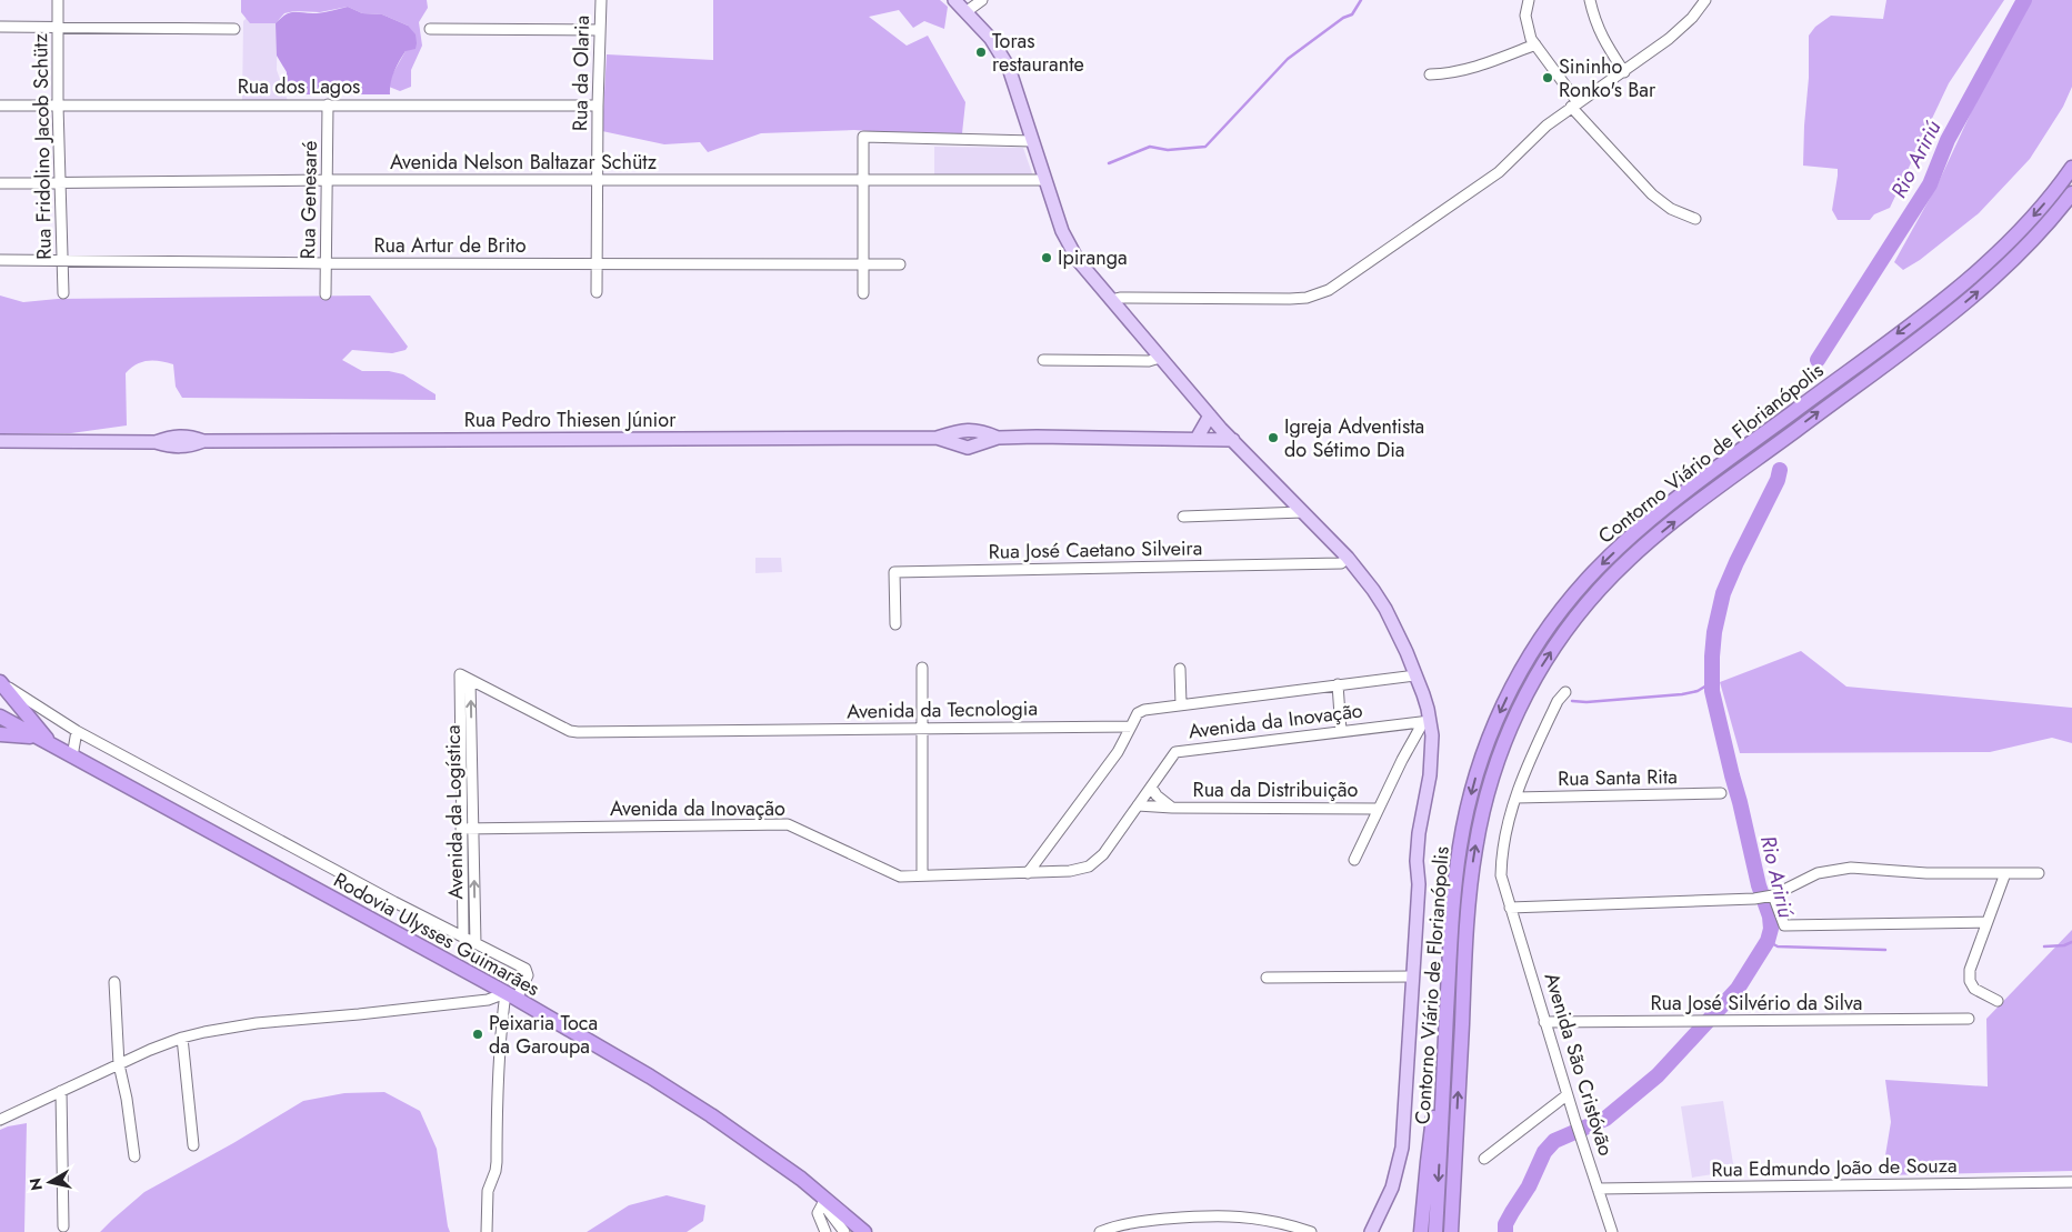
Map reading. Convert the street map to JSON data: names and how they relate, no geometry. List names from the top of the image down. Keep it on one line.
{"streets":{"highway":["Contorno Viário de Florianópolis","Rodovia Ulysses Guimarães"],"main road":["Rua Pedro Thiesen Júnior"],"street":["Rua da Olaria","Rua dos Lagos","Rua Fridolino Jacob Schütz","Avenida Nelson Baltazar Schütz","Rua Genesaré","Rua Artur de Brito","Rua José Caetano Silveira","Avenida da Tecnologia","Avenida da Inovação","Rua Santa Rita","Rua da Distribuição","Avenida da Logística","Rua José Silvério da Silva","Avenida São Cristóvão","Rua Edmundo João de Souza"]},"crossings":[["Rua da Olaria","Rua dos Lagos"],["Rua da Olaria","Avenida Nelson Baltazar Schütz"],["Rua da Olaria","Rua Artur de Brito"],["Rua dos Lagos","Rua Fridolino Jacob Schütz"],["Rua dos Lagos","Rua Genesaré"],["Rua Fridolino Jacob Schütz","Avenida Nelson Baltazar Schütz"],["Rua Fridolino Jacob Schütz","Rua Artur de Brito"],["Avenida Nelson Baltazar Schütz","Rua Genesaré"],["Rua Genesaré","Rua Artur de Brito"],["Avenida da Tecnologia","Avenida da Logística"],["Avenida da Inovação","Rua da Distribuição"],["Avenida da Inovação","Avenida da Logística"],["Rua Santa Rita","Avenida São Cristóvão"],["Rua José Silvério da Silva","Avenida São Cristóvão"],["Avenida São Cristóvão","Rua Edmundo João de Souza"]],"water":["Rio Aririú"],"places":["Toras restaurante","Sininho Ronko's Bar","Ipiranga","Igreja Adventista do Sétimo Dia","Peixaria Toca da Garoupa"],"north":"left"}
